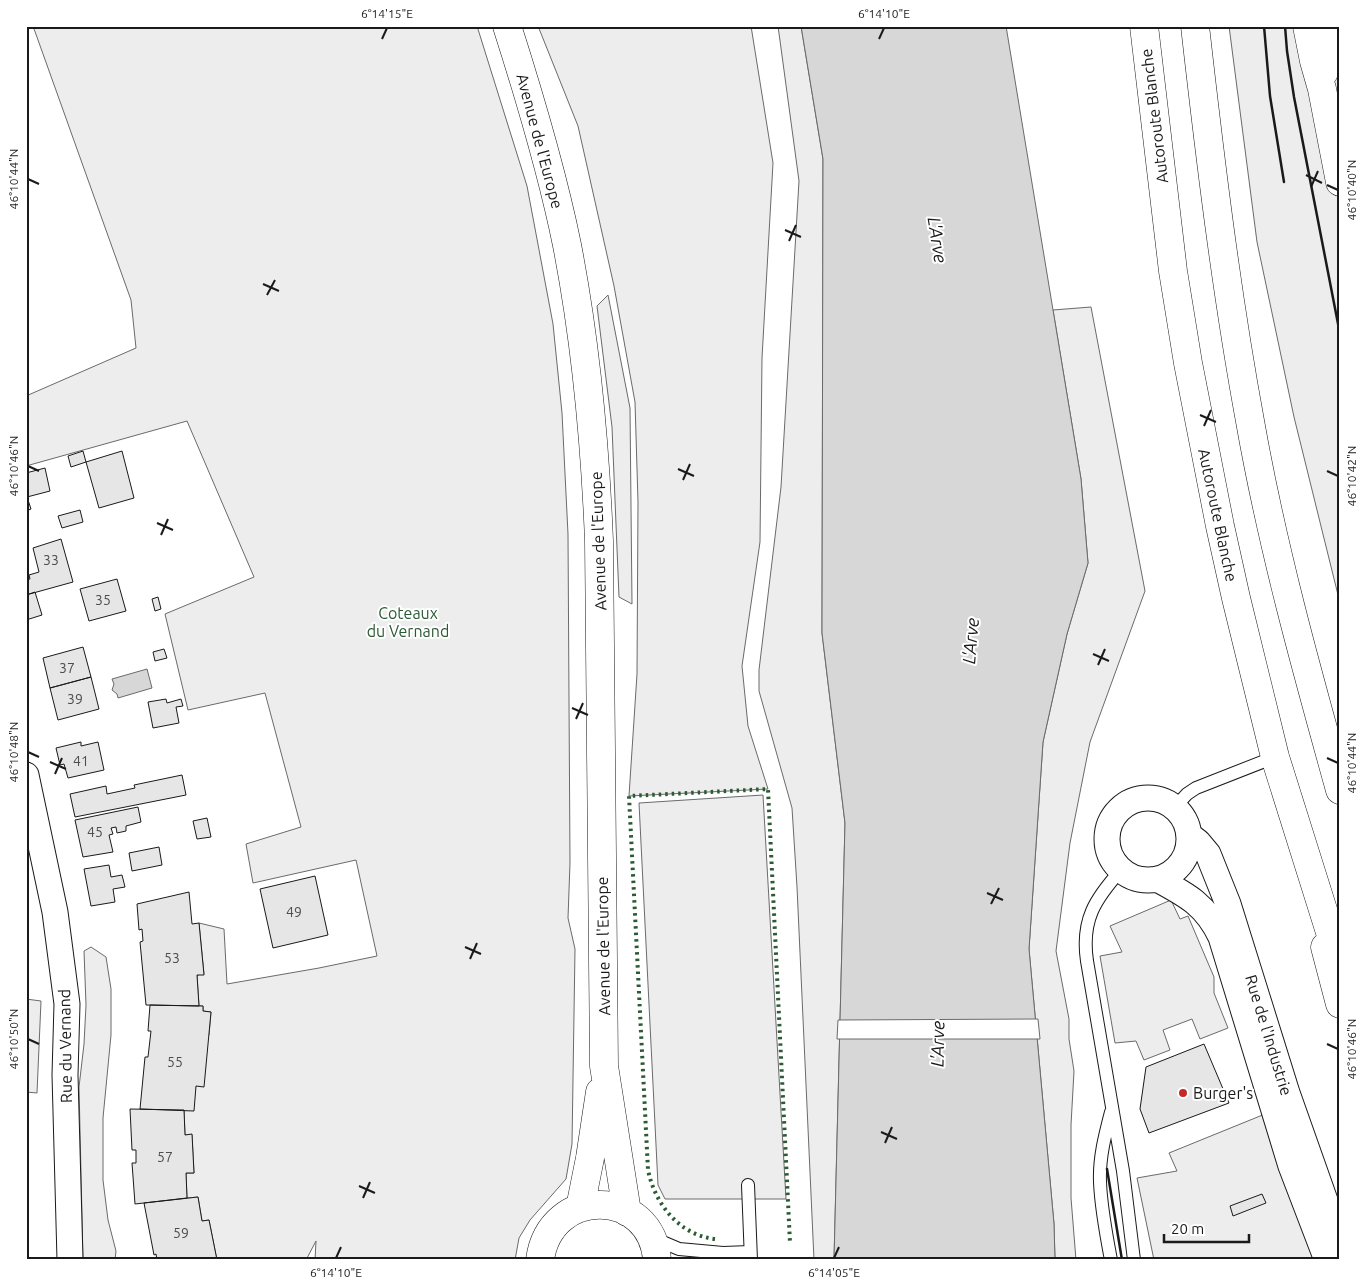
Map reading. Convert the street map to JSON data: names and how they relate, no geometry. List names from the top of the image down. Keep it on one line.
{"streets":{"main road":["Autoroute Blanche","Avenue de l'Europe"],"street":["Rue de l'Industrie","Rue du Vernand"]},"water":["L'Arve"],"parks":["Coteaux du Vernand"],"places":["Burger's"],"house_numbers":["33","35","37","39","41","45","49","53","55","57","59"],"scale_bar":"20 m","coordinates":["6°14'15\"E","6°14'10\"E","46°10'44\"N","46°10'40\"N","46°10'46\"N","46°10'42\"N","46°10'48\"N","46°10'50\"N","6°14'05\"E"]}
